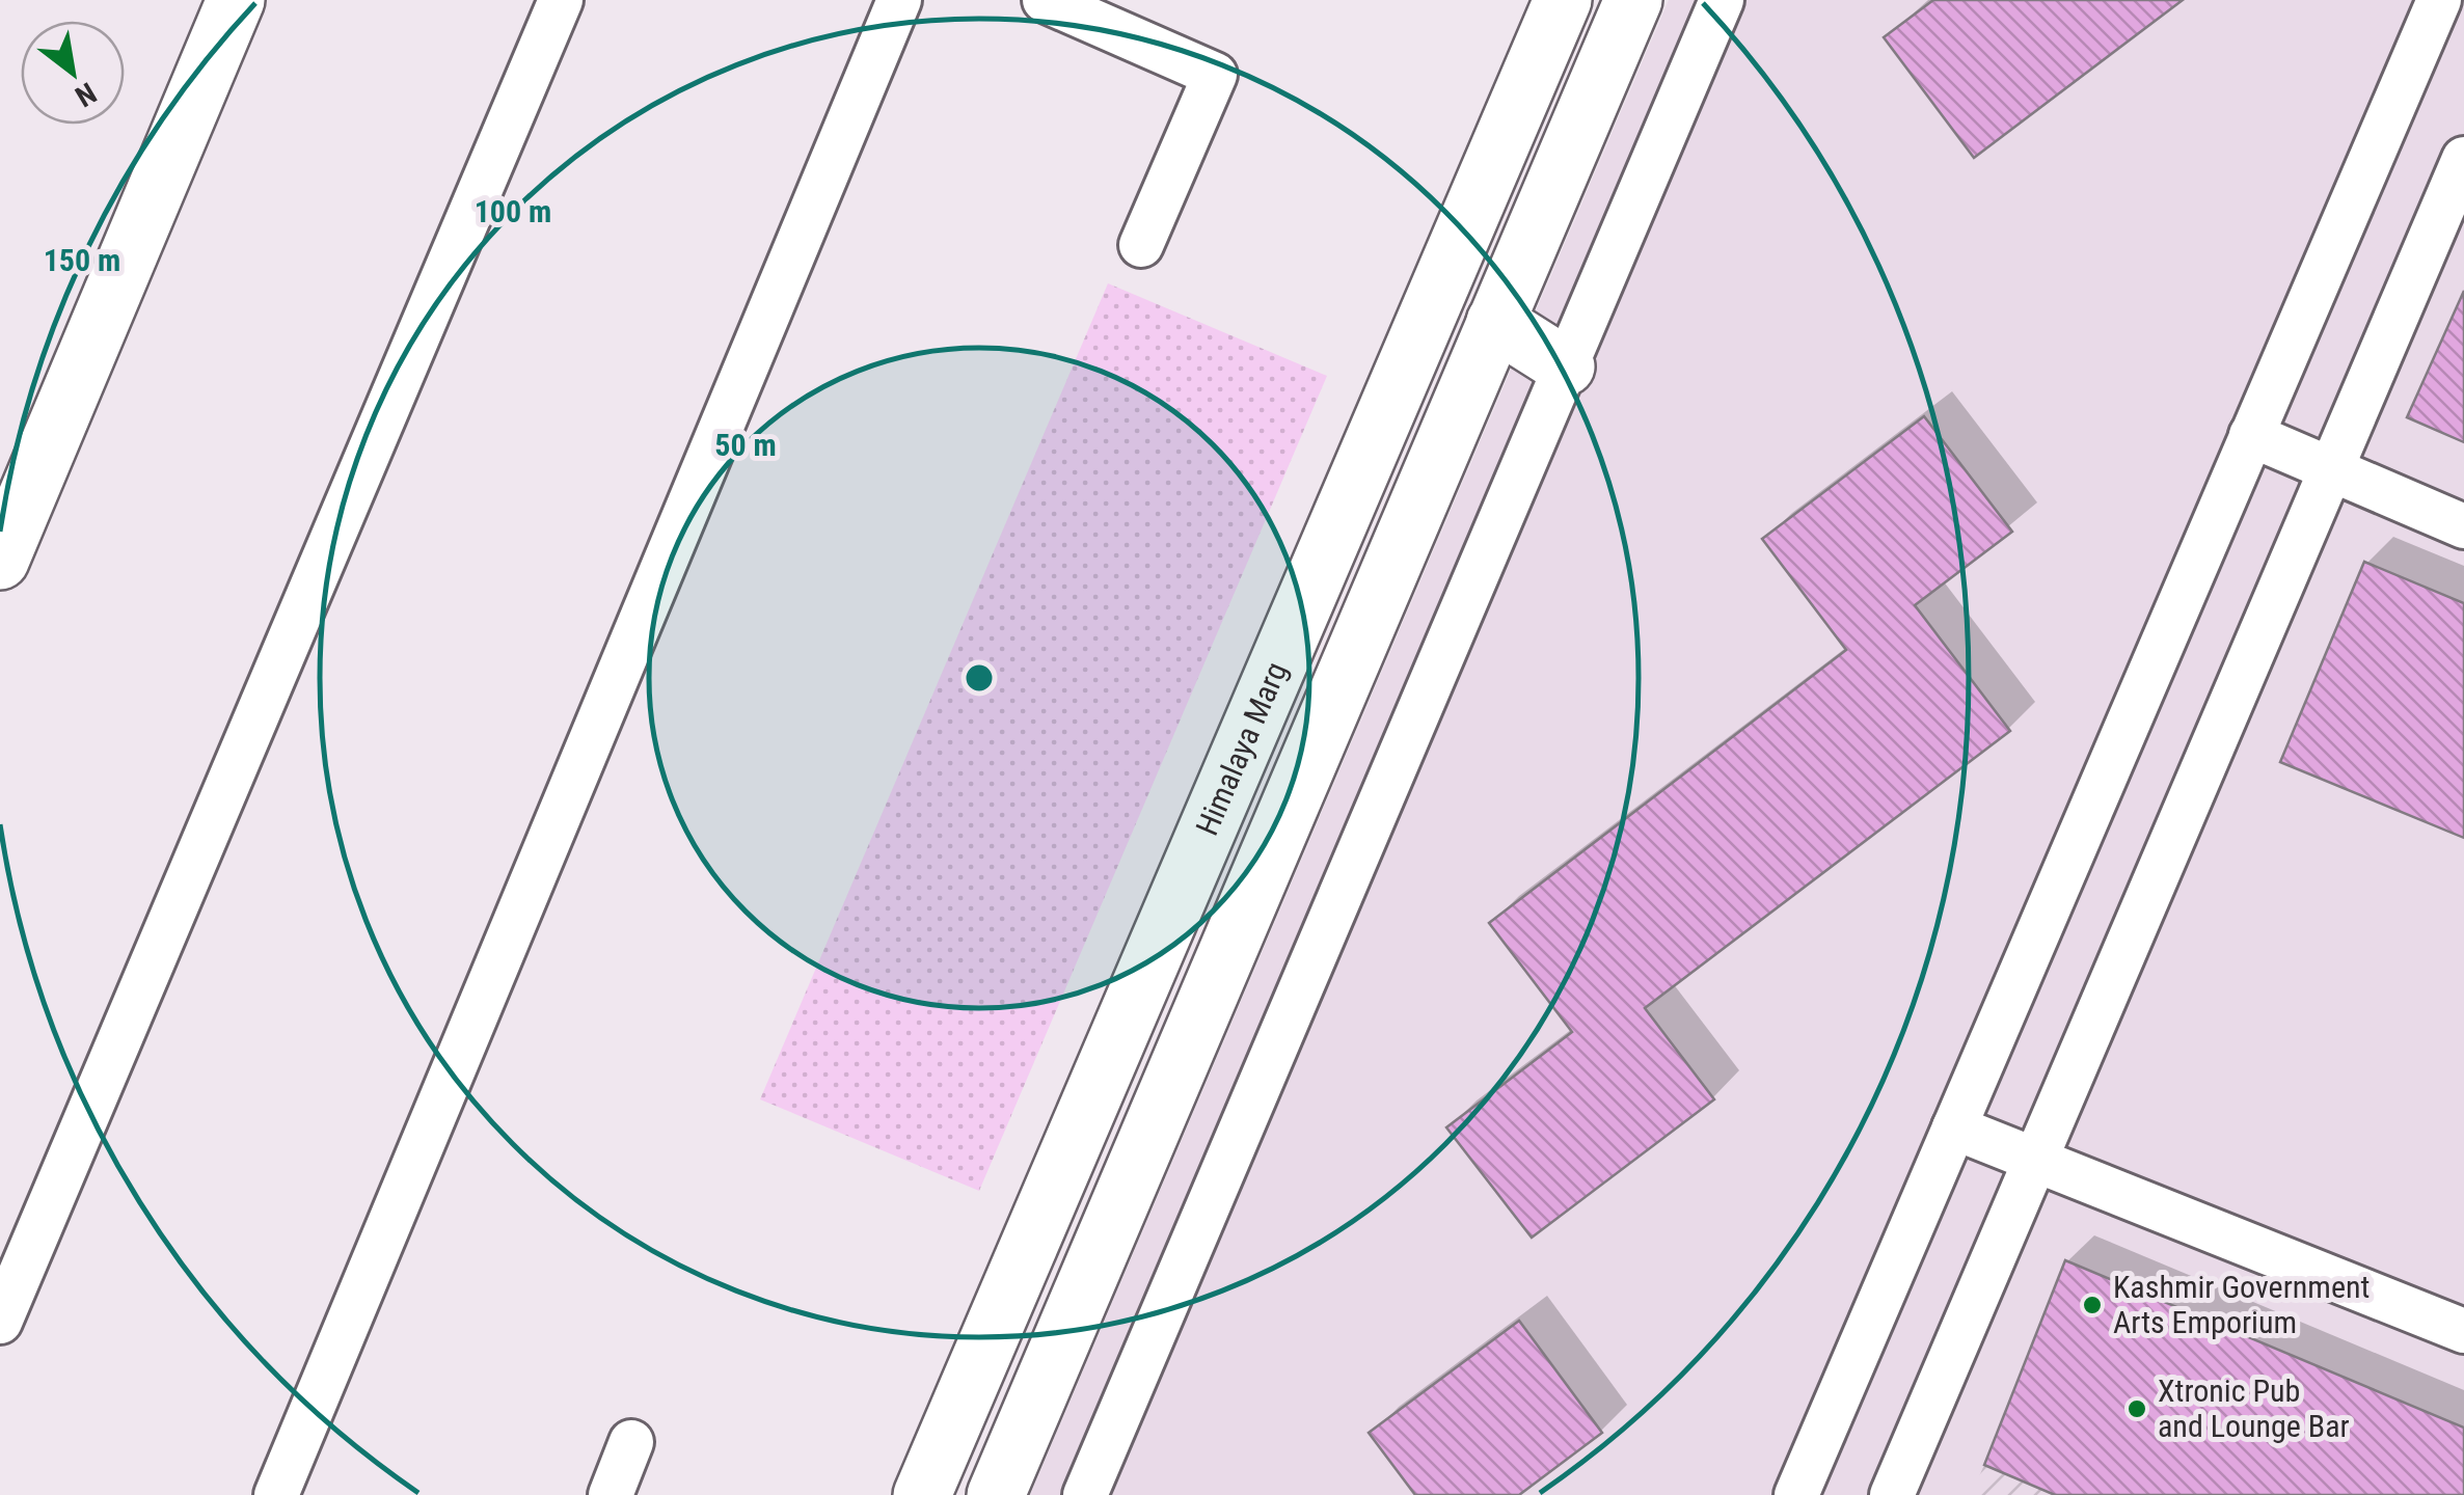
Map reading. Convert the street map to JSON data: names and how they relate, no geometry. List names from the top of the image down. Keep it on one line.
{"streets":{"main road":["Himalaya Marg"]},"places":["Kashmir Government Arts Emporium","Xtronic Pub and Lounge Bar"],"north":"bottom right","rings":["100 m","150 m","50 m"]}
